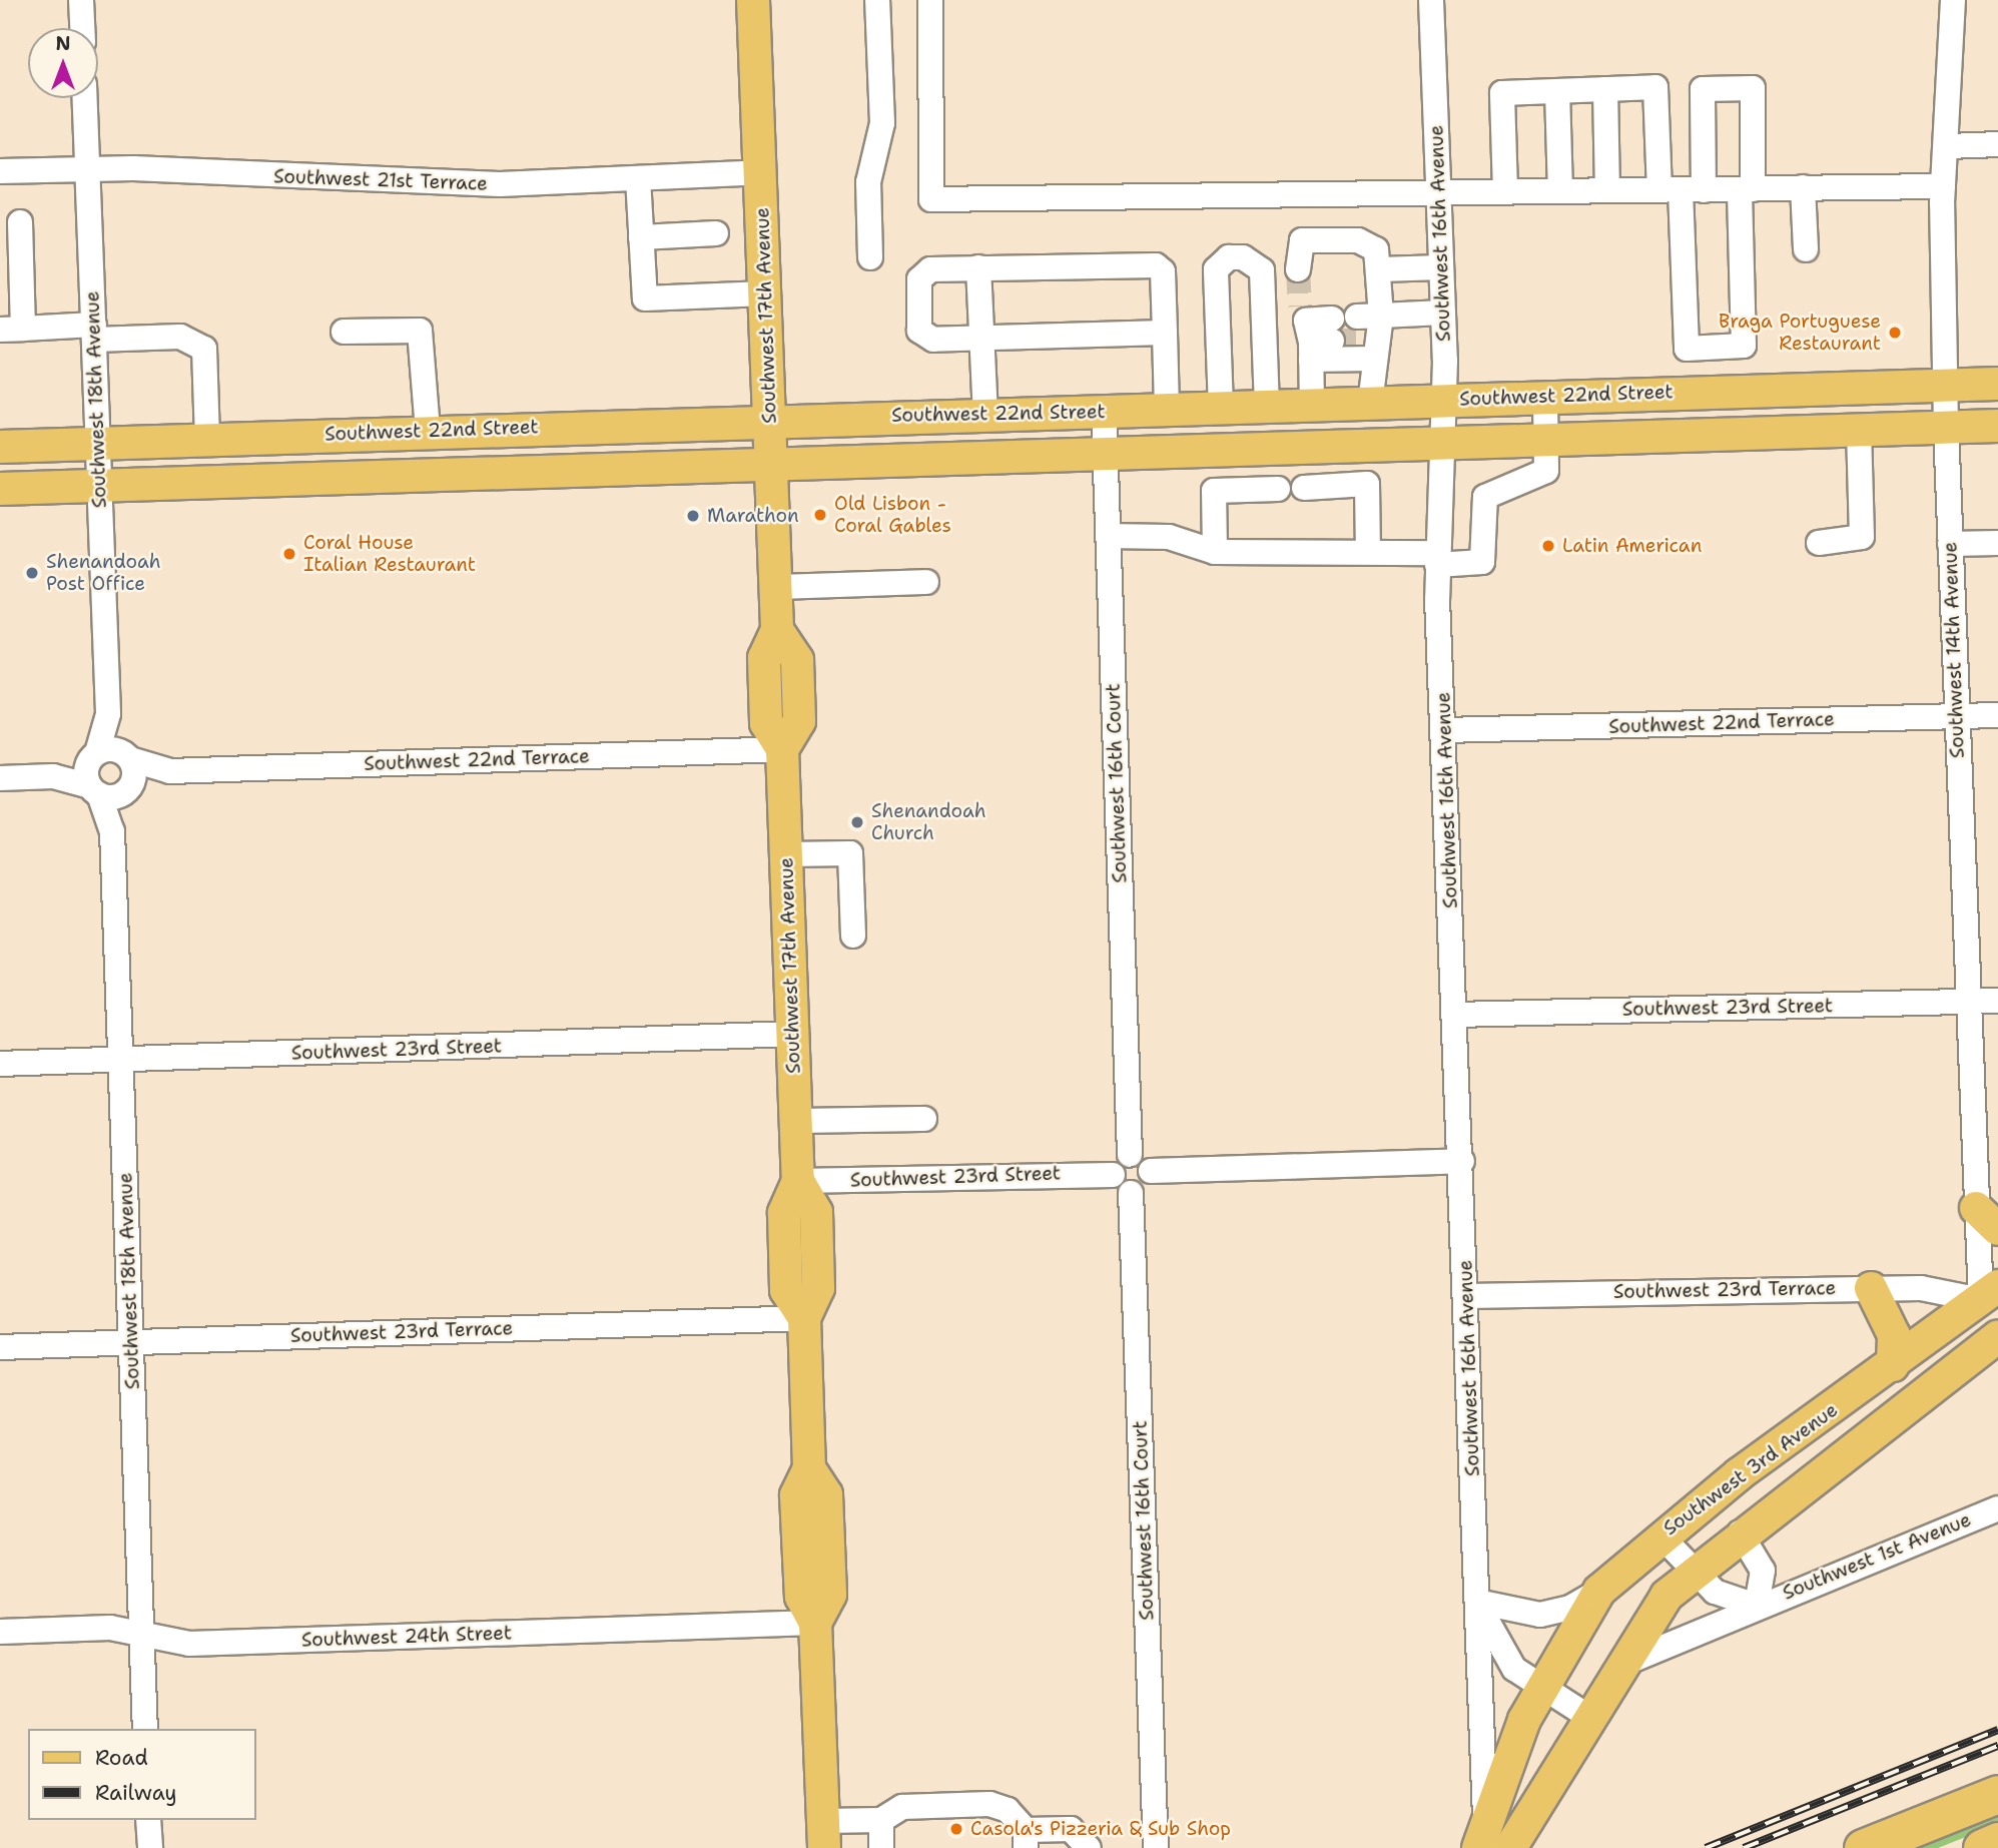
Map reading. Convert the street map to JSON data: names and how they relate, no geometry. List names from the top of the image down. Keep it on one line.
{"streets":{"main road":["Southwest 16th Avenue","Southwest 17th Avenue","Southwest 22nd Street","Southwest 3rd Avenue"],"street":["Southwest 21st Terrace","Southwest 18th Avenue","Southwest 14th Avenue","Southwest 22nd Terrace","Southwest 16th Court","Southwest 23rd Street","Southwest 23rd Terrace","Southwest 1st Avenue","Southwest 24th Street"]},"crossings":[["Southwest 21st Terrace","Southwest 17th Avenue"],["Southwest 21st Terrace","Southwest 18th Avenue"],["Southwest 16th Avenue","Southwest 22nd Street"],["Southwest 16th Avenue","Southwest 22nd Terrace"],["Southwest 16th Avenue","Southwest 23rd Street"],["Southwest 16th Avenue","Southwest 23rd Terrace"],["Southwest 16th Avenue","Southwest 3rd Avenue"],["Southwest 17th Avenue","Southwest 22nd Street"],["Southwest 17th Avenue","Southwest 22nd Terrace"],["Southwest 17th Avenue","Southwest 23rd Street"],["Southwest 17th Avenue","Southwest 23rd Terrace"],["Southwest 17th Avenue","Southwest 24th Street"],["Southwest 22nd Street","Southwest 18th Avenue"],["Southwest 22nd Street","Southwest 14th Avenue"],["Southwest 22nd Street","Southwest 16th Court"],["Southwest 18th Avenue","Southwest 22nd Terrace"],["Southwest 18th Avenue","Southwest 23rd Street"],["Southwest 18th Avenue","Southwest 23rd Terrace"],["Southwest 18th Avenue","Southwest 24th Street"],["Southwest 14th Avenue","Southwest 22nd Terrace"],["Southwest 14th Avenue","Southwest 23rd Street"],["Southwest 14th Avenue","Southwest 23rd Terrace"],["Southwest 14th Avenue","Southwest 3rd Avenue"],["Southwest 16th Court","Southwest 23rd Street"],["Southwest 23rd Terrace","Southwest 3rd Avenue"]],"places":["Braga Portuguese Restaurant","Old Lisbon - Coral Gables","Marathon","Latin American","Coral House Italian Restaurant","Shenandoah Post Office","Shenandoah Church","Casola's Pizzeria & Sub Shop"],"legend":["Road","Railway"],"north":"top"}
